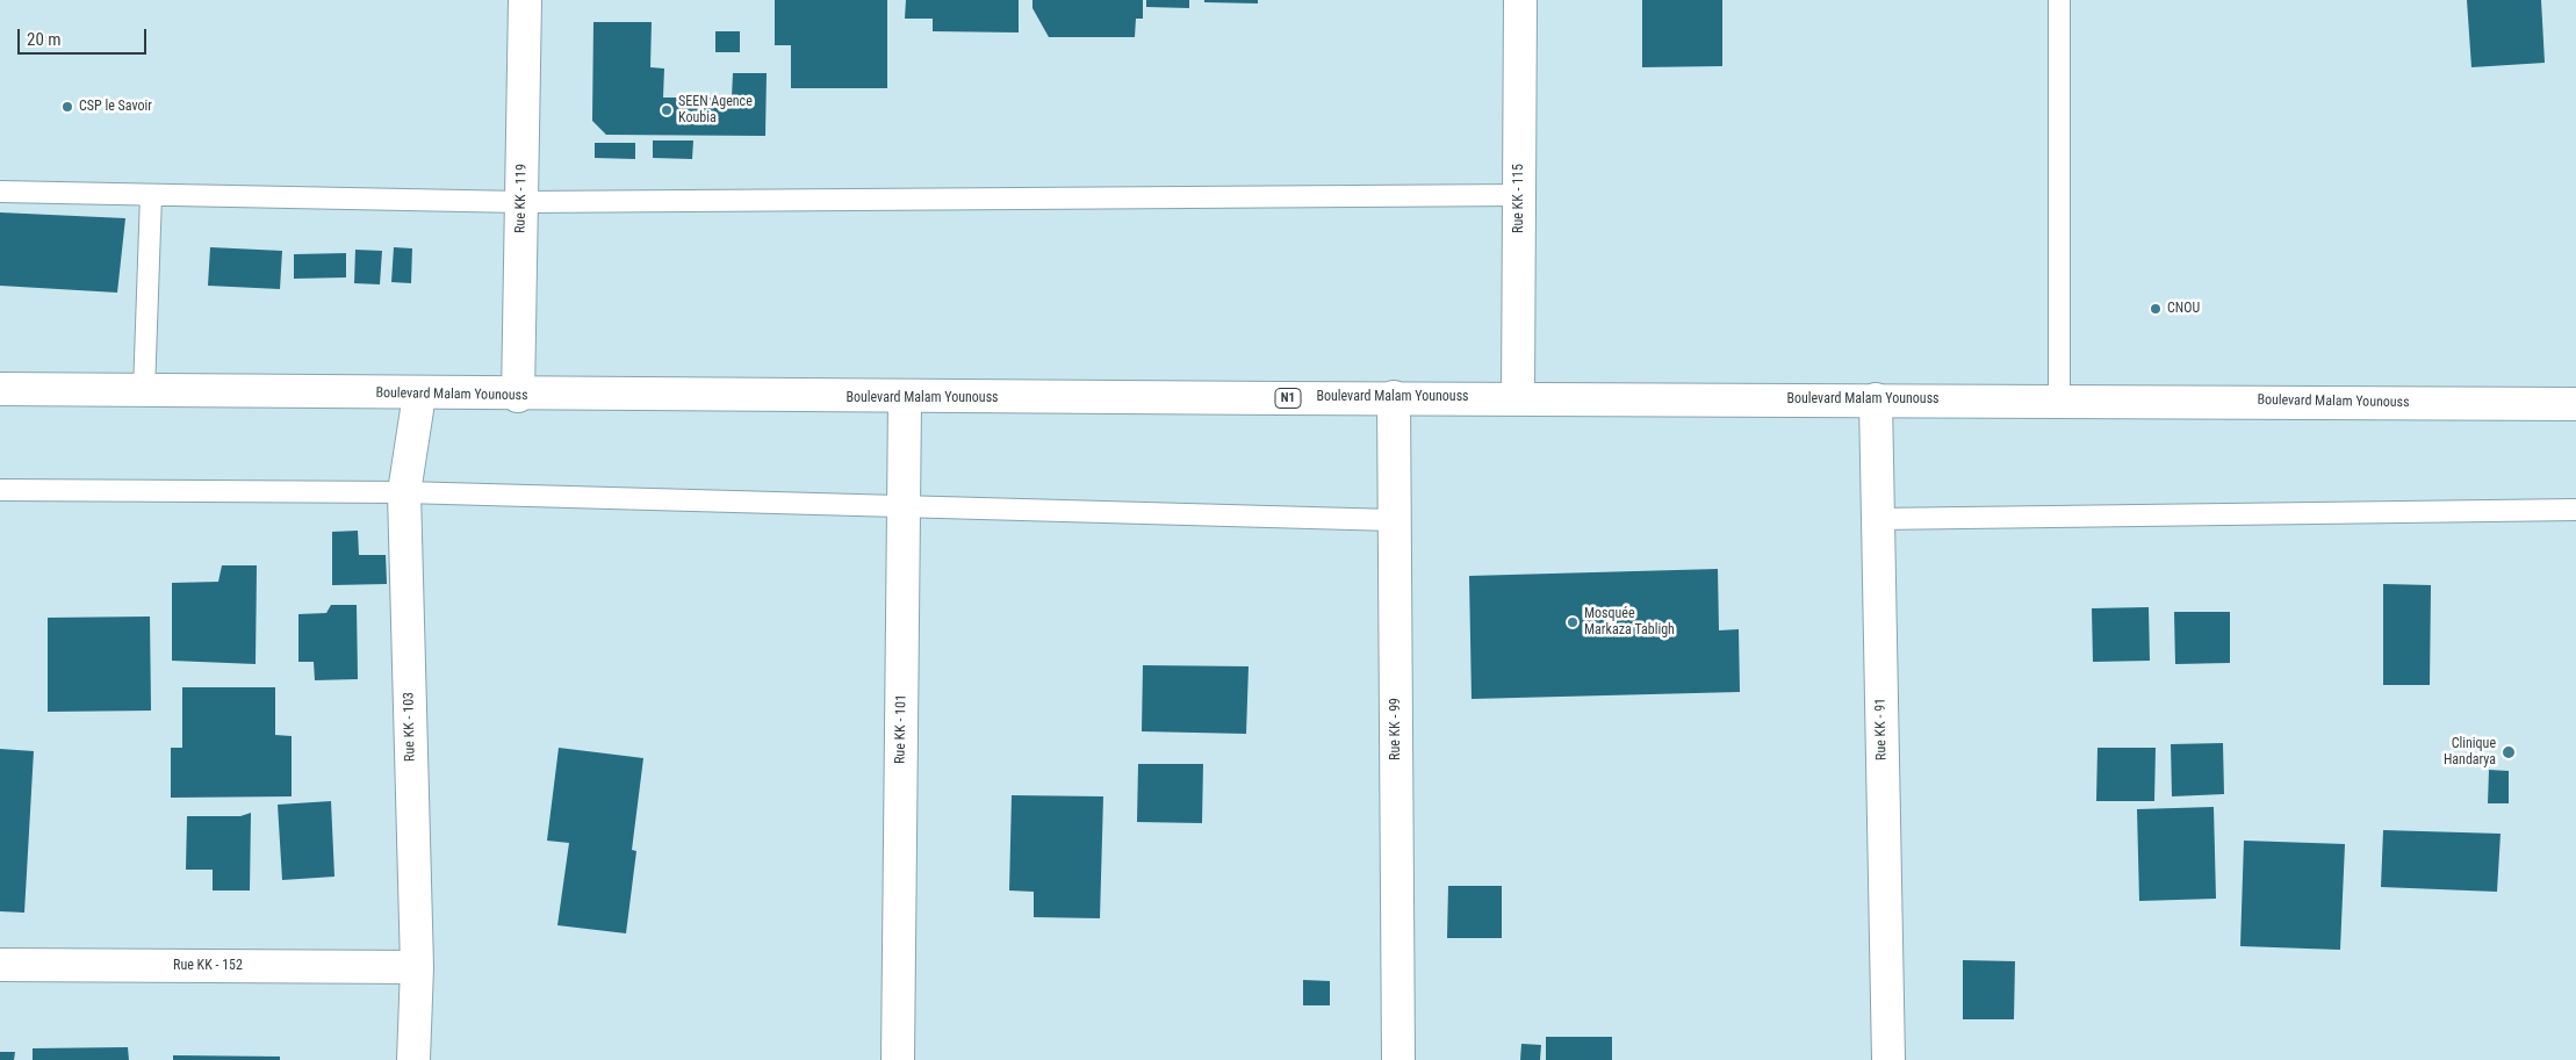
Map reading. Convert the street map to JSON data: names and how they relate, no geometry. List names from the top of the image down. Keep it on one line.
{"streets":{"street":["Rue KK - 119","Rue KK - 115","Boulevard Malam Younouss","N1","Rue KK - 103","Rue KK - 101","Rue KK - 99","Rue KK - 91","Rue KK - 152"]},"crossings":[["Rue KK - 119","Boulevard Malam Younouss"],["Rue KK - 115","Boulevard Malam Younouss"],["Boulevard Malam Younouss","Rue KK - 103"],["Boulevard Malam Younouss","Rue KK - 101"],["Boulevard Malam Younouss","Rue KK - 99"],["Boulevard Malam Younouss","Rue KK - 91"],["Rue KK - 103","Rue KK - 152"]],"places":["CSP le Savoir","SEEN Agence Koubia","CNOU","Mosquée Markaza Tabligh","Clinique Handarya"],"scale_bar":"20 m"}
